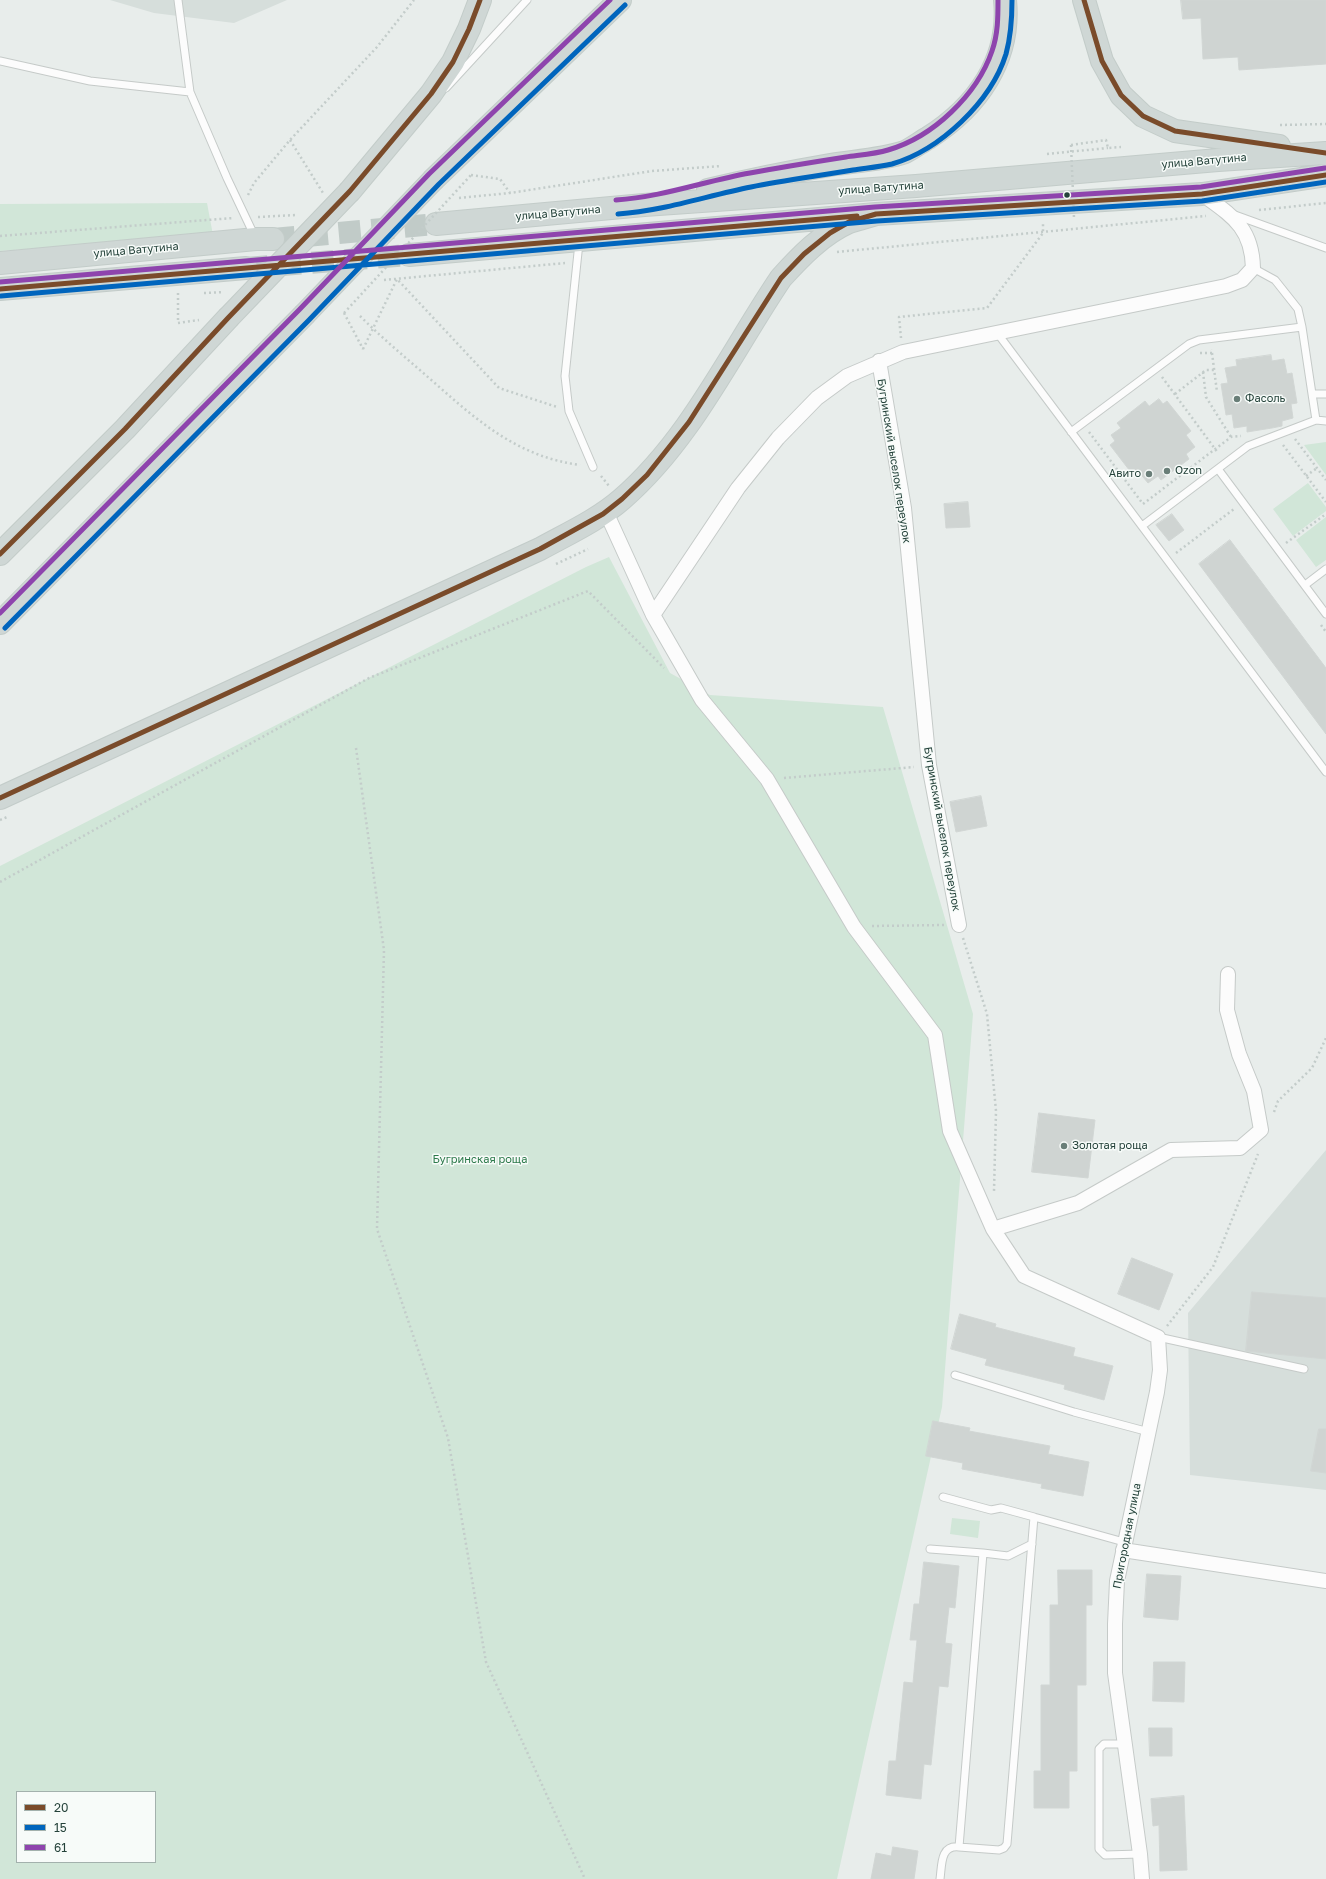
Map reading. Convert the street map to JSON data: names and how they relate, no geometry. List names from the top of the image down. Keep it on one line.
{"streets":{"main road":["улица Ватутина"],"street":["Бугринский выселок переулок","Пригородная улица"]},"parks":["Бугринская роща"],"places":["Фасоль","Ozon","Авито","Золотая роща"],"lines":["transit line 20","transit line 15","transit line 61"],"legend":["20","15","61"]}
